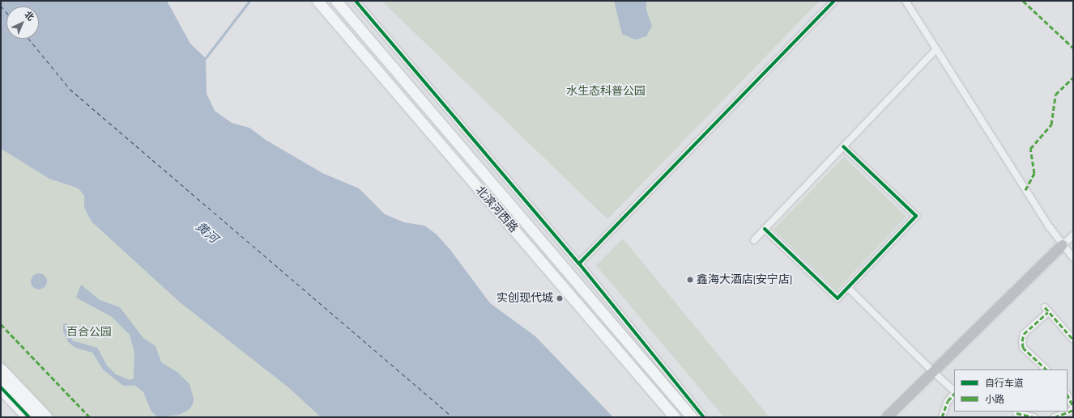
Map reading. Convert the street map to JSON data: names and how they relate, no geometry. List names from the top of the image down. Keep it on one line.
{"streets":{"main road":["北滨河西路"]},"water":["黄河"],"parks":["水生态科普公园","百合公园"],"places":["鑫海大酒店(安宁店)","实创现代城"],"legend":["自行车道","小路"],"north":"top right"}
